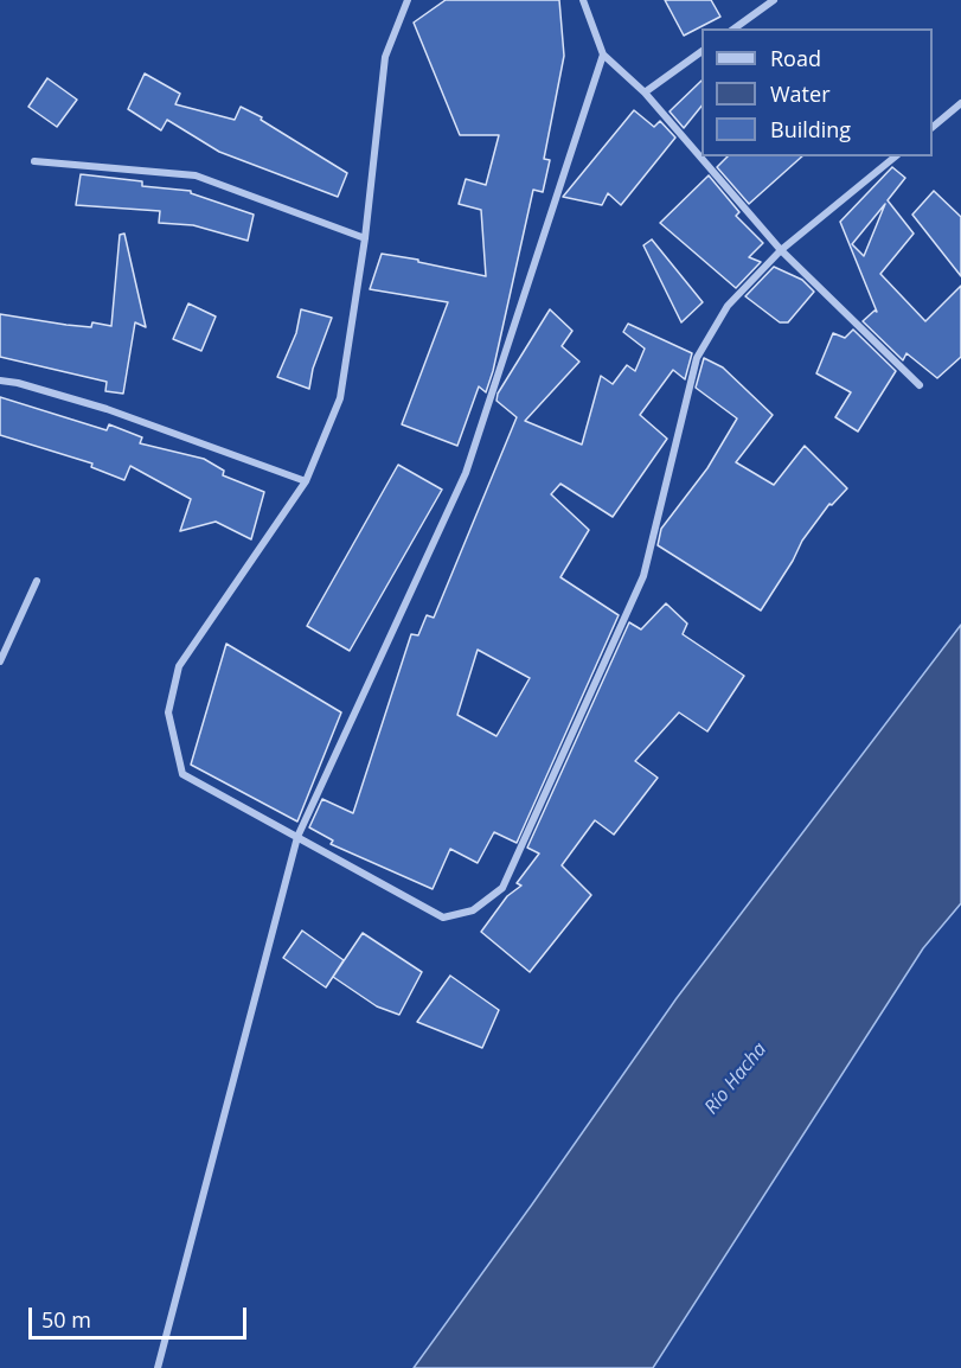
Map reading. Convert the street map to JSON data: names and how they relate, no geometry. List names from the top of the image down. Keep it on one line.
{"water":["Río Hacha"],"legend":["Road","Water","Building"],"scale_bar":"50 m"}
